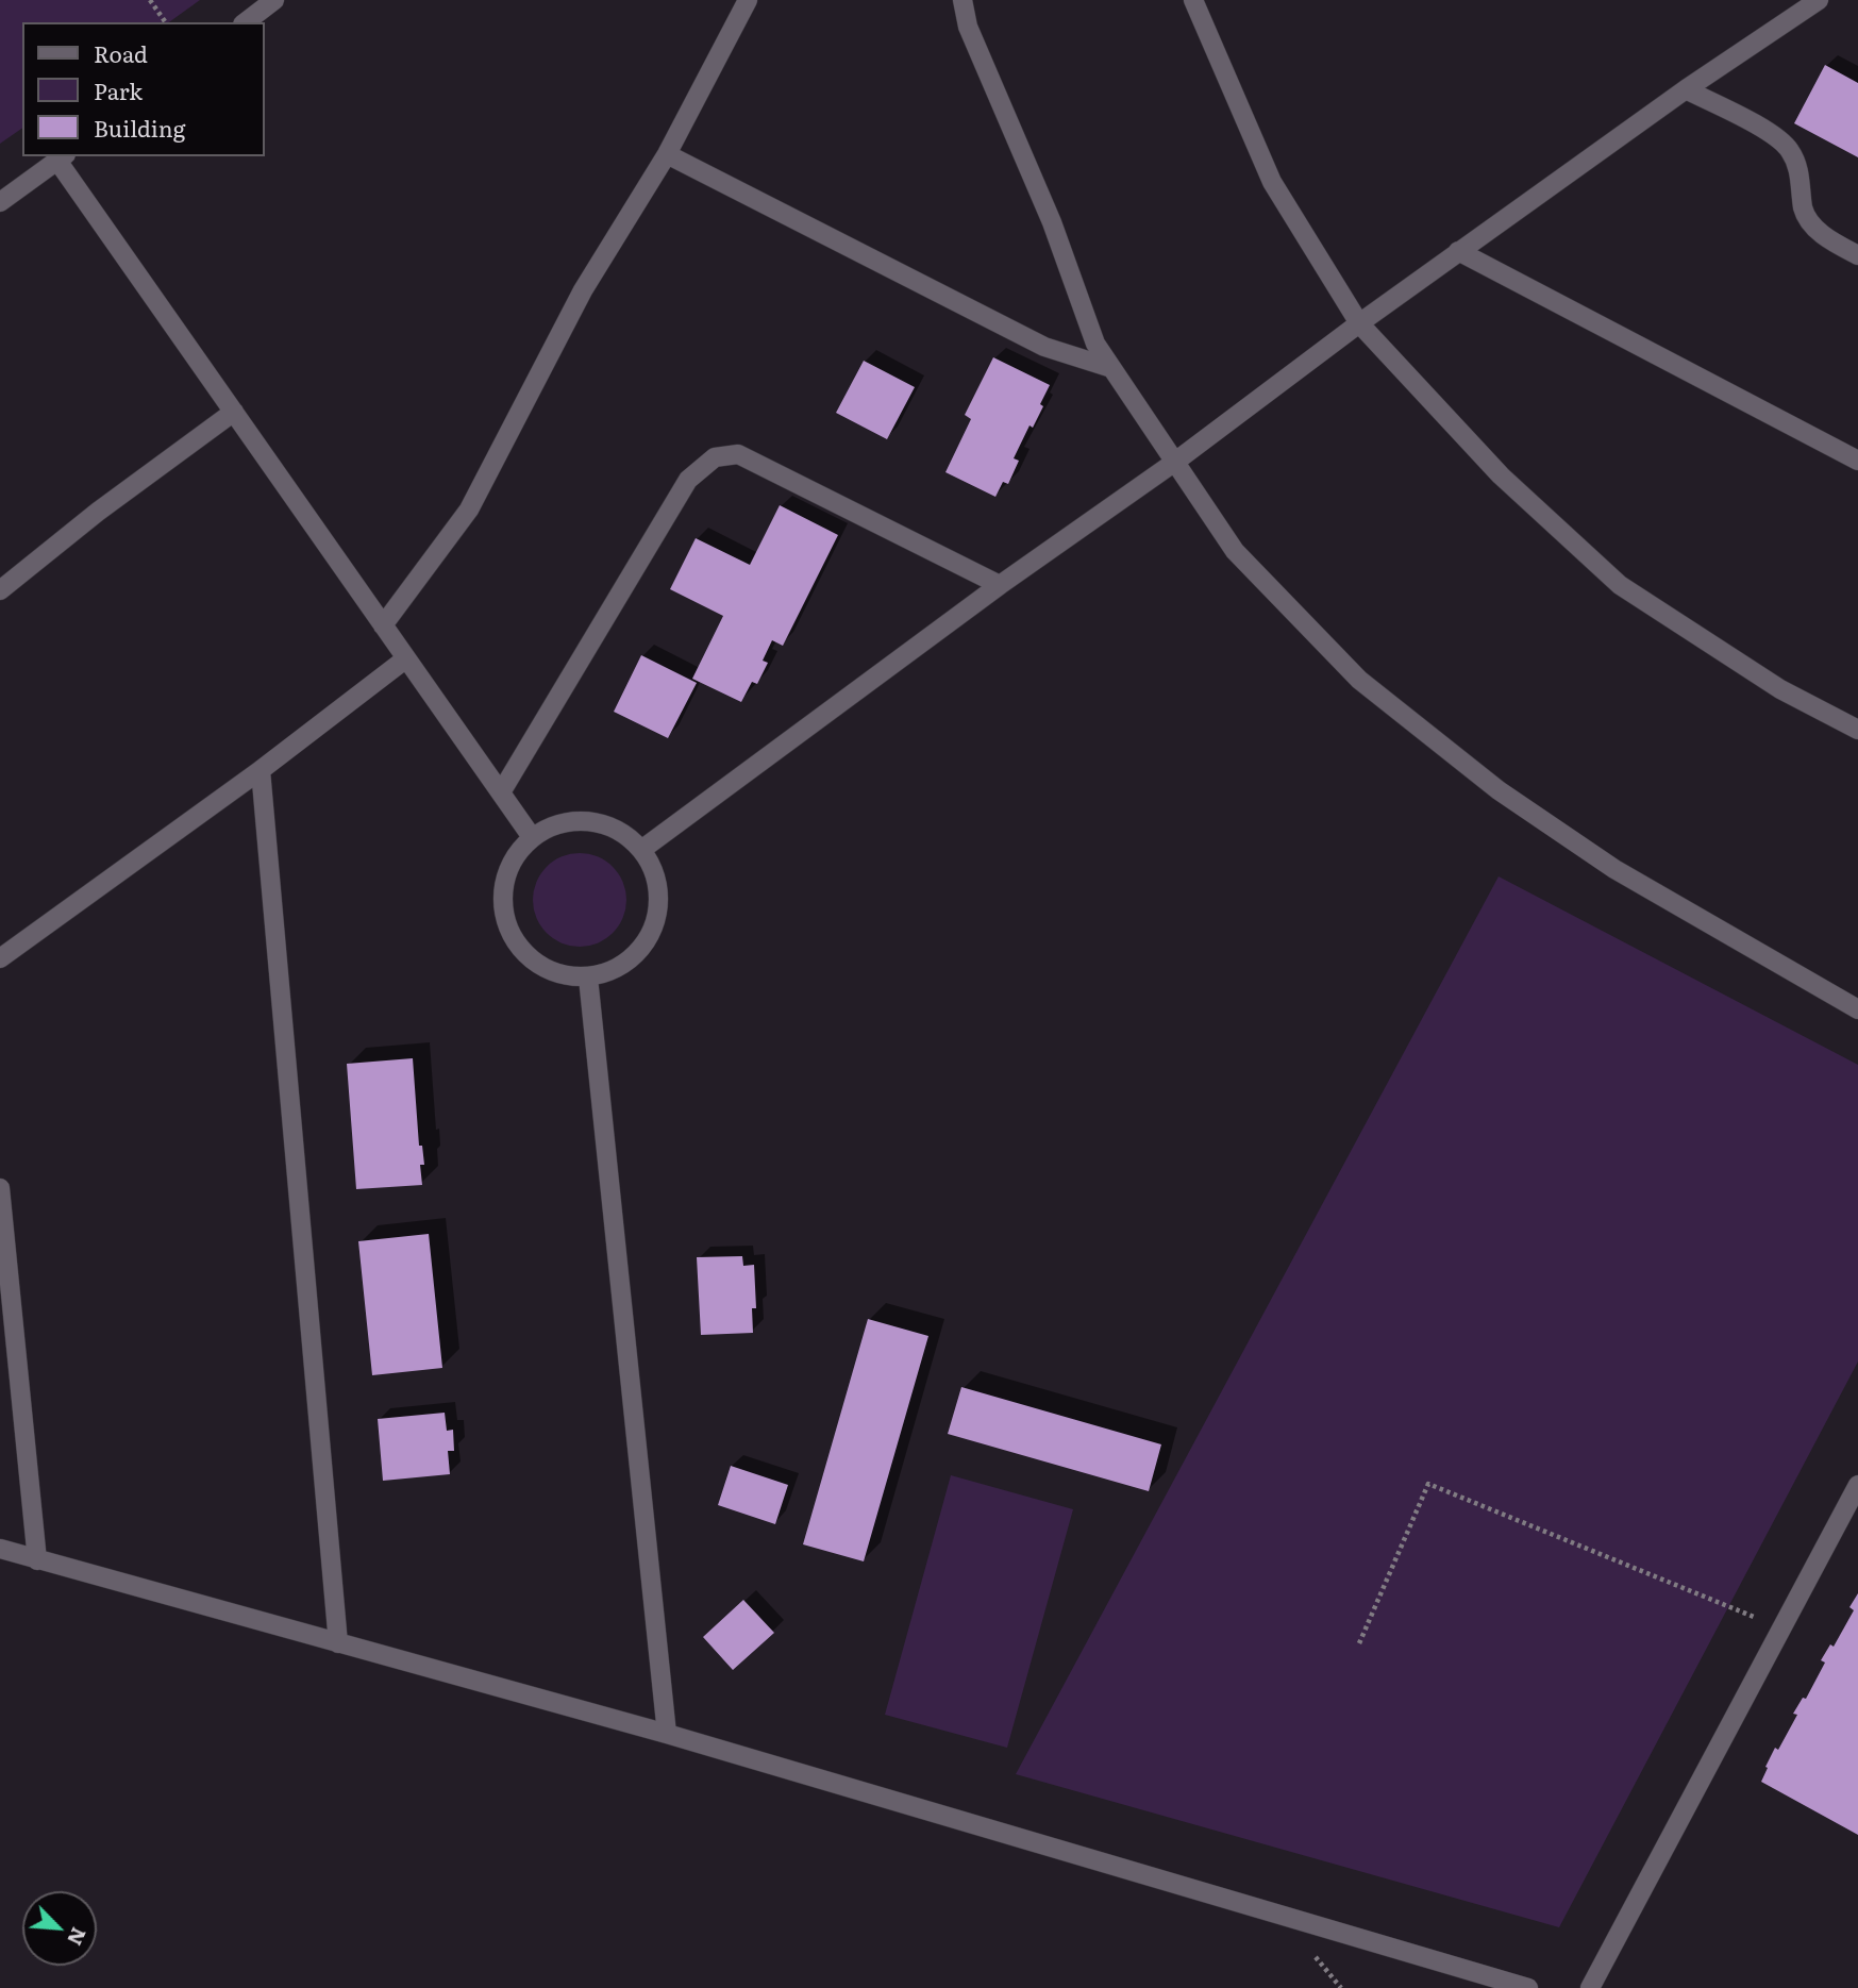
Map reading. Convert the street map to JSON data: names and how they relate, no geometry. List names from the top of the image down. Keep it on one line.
{"legend":["Road","Park","Building"],"north":"bottom right"}
